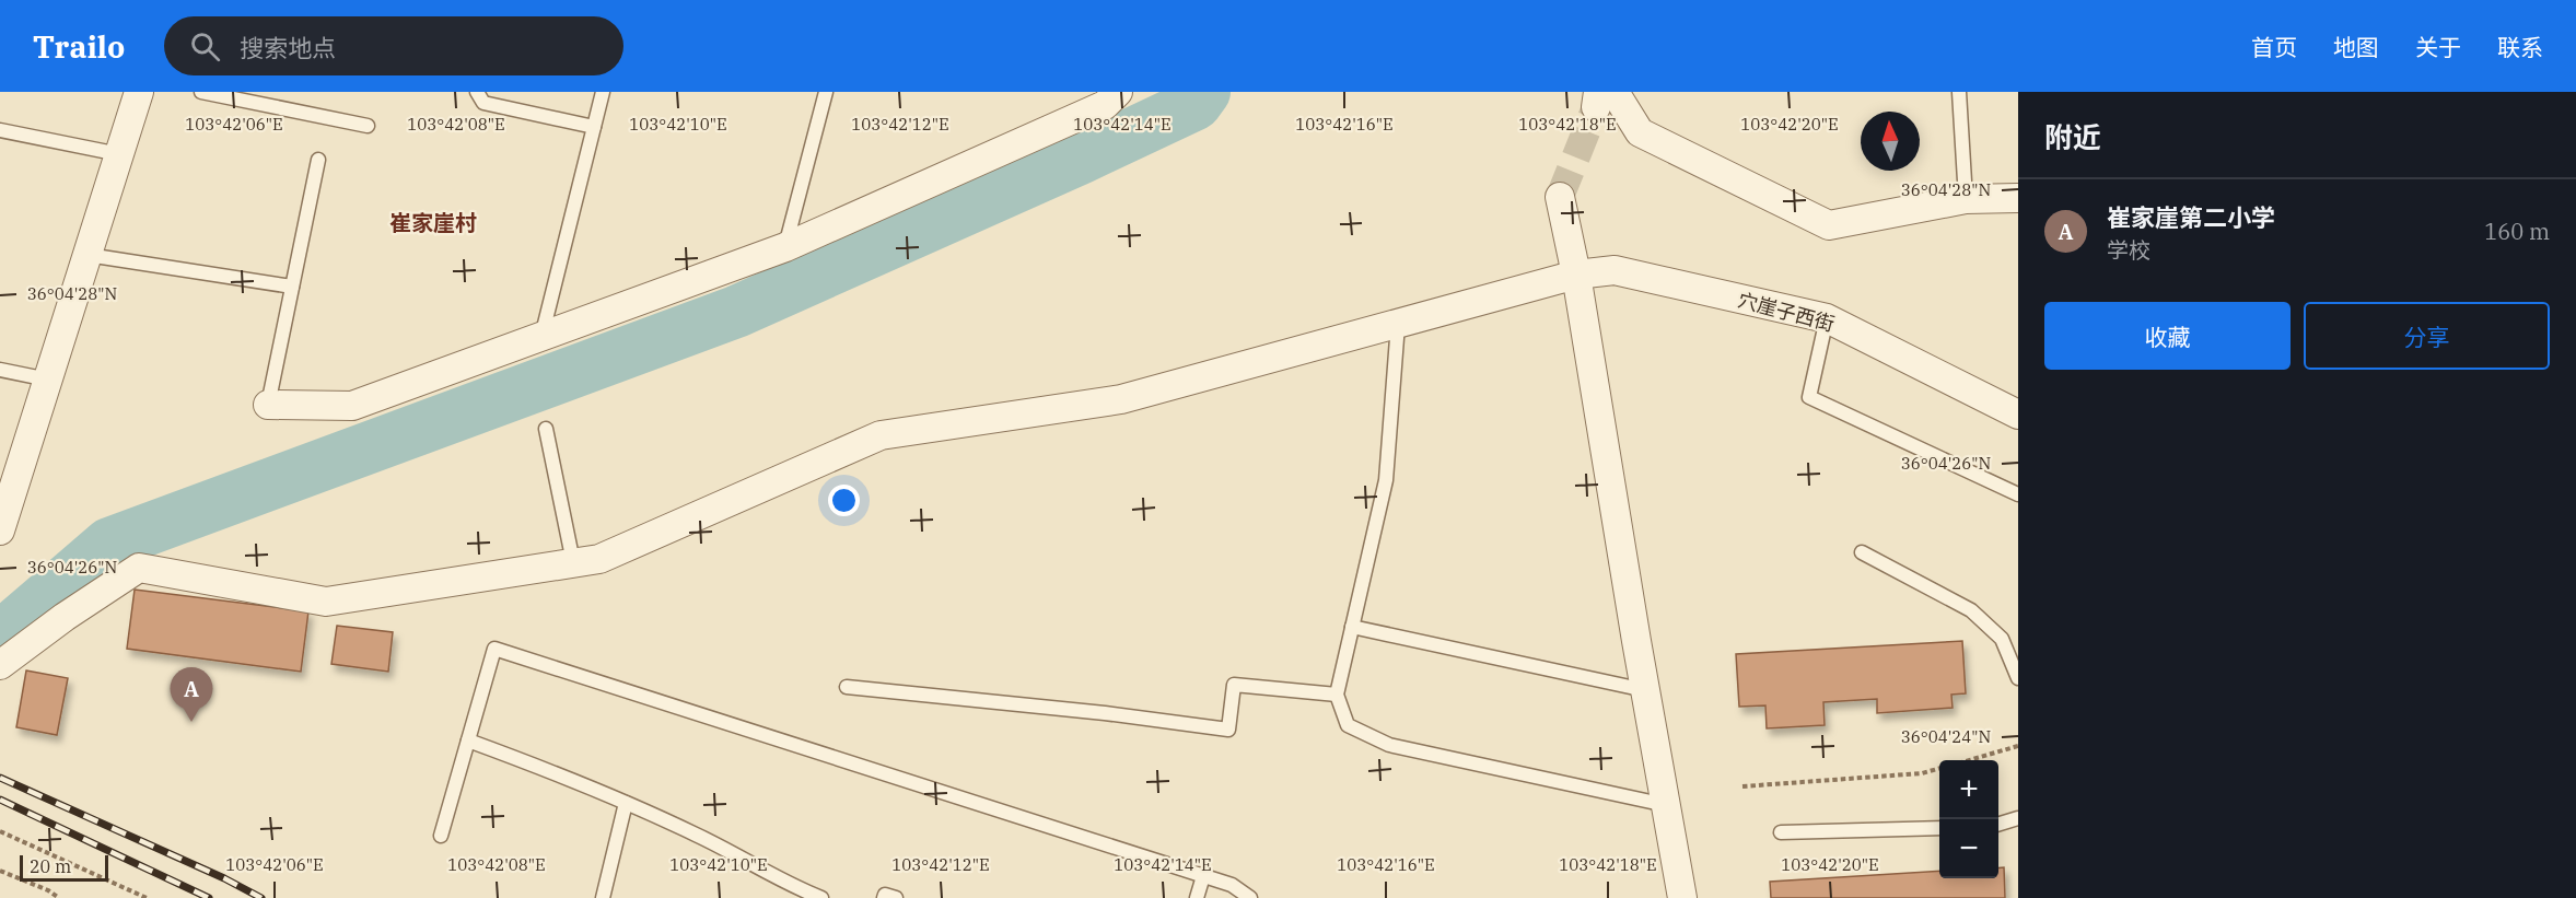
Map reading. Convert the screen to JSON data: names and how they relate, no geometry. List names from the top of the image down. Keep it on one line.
{"streets":{"street":["穴崖子西街"]},"districts":["崔家崖村"],"scale_bar":"20 m","north":"top","page":{"header":"Trailo","search":"搜索地点","nav":["首页","地图","关于","联系"],"heading":"附近","list":[{"mark":"A","name":"崔家崖第二小学","note":"学校","value":"160 m"}],"buttons":["收藏","分享"],"pins":"A","map_buttons":["+","−"],"scale":"20 m"},"coordinates":["103°42'06\"E","103°42'08\"E","103°42'10\"E","103°42'12\"E","103°42'14\"E","103°42'16\"E","103°42'18\"E","103°42'20\"E","36°04'28\"N","36°04'26\"N","36°04'24\"N"]}
